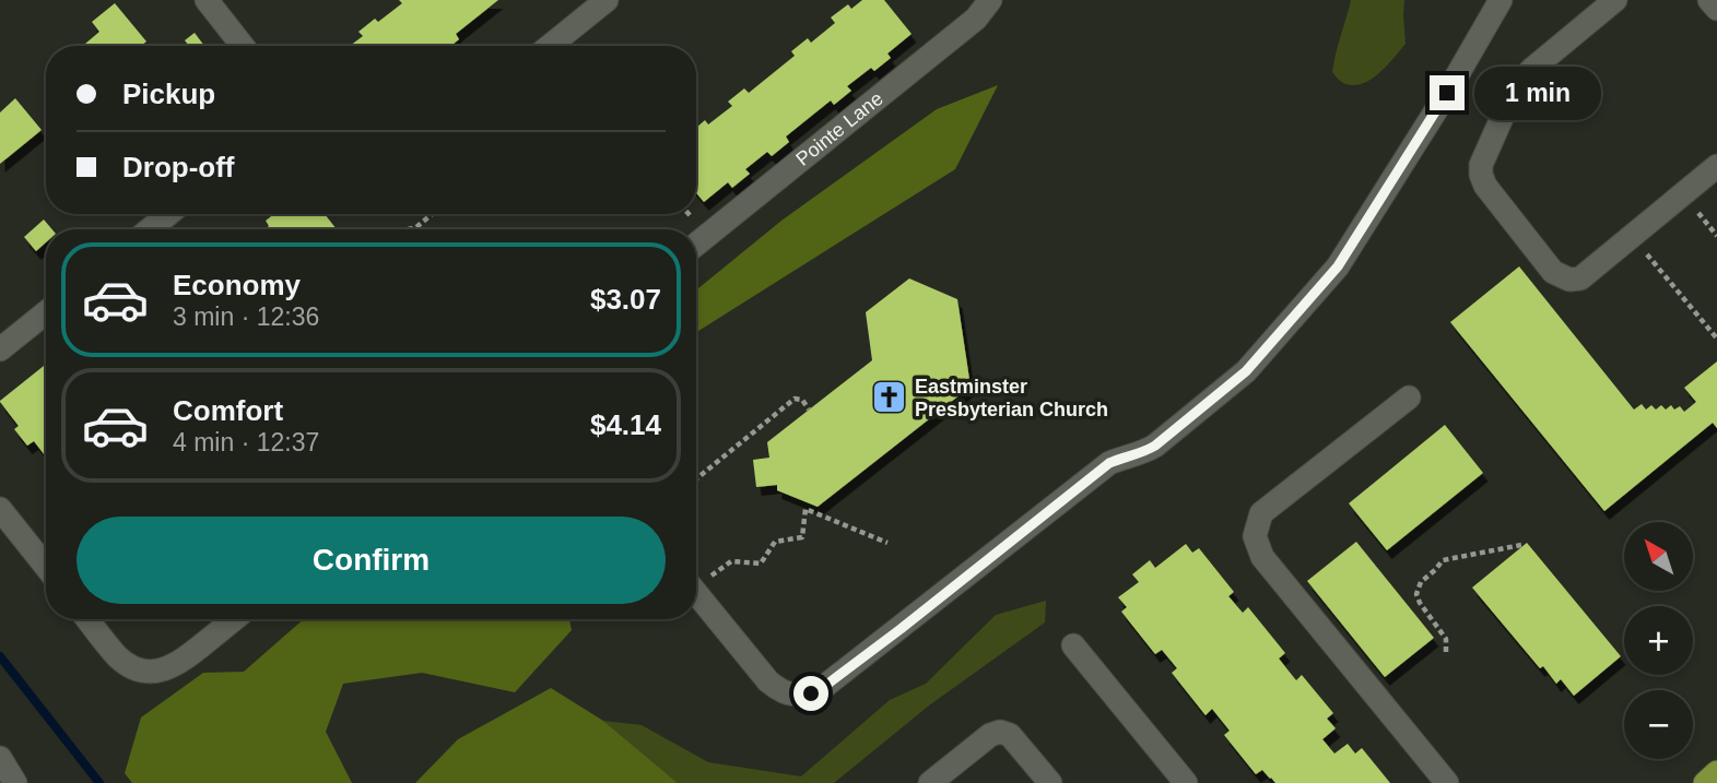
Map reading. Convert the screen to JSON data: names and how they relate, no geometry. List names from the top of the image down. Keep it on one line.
{"streets":{"street":["Pointe Lane"]},"places":{"church":["Eastminster Presbyterian Church"]},"north":"top left","page":{"banner":["Pickup","Drop-off"],"bubble":"1 min","list":[{"name":"Economy","note":"3 min · 12:36","value":"$3.07"},{"name":"Comfort","note":"4 min · 12:37","value":"$4.14"}],"buttons":"Confirm","map_buttons":["+","−"]}}
